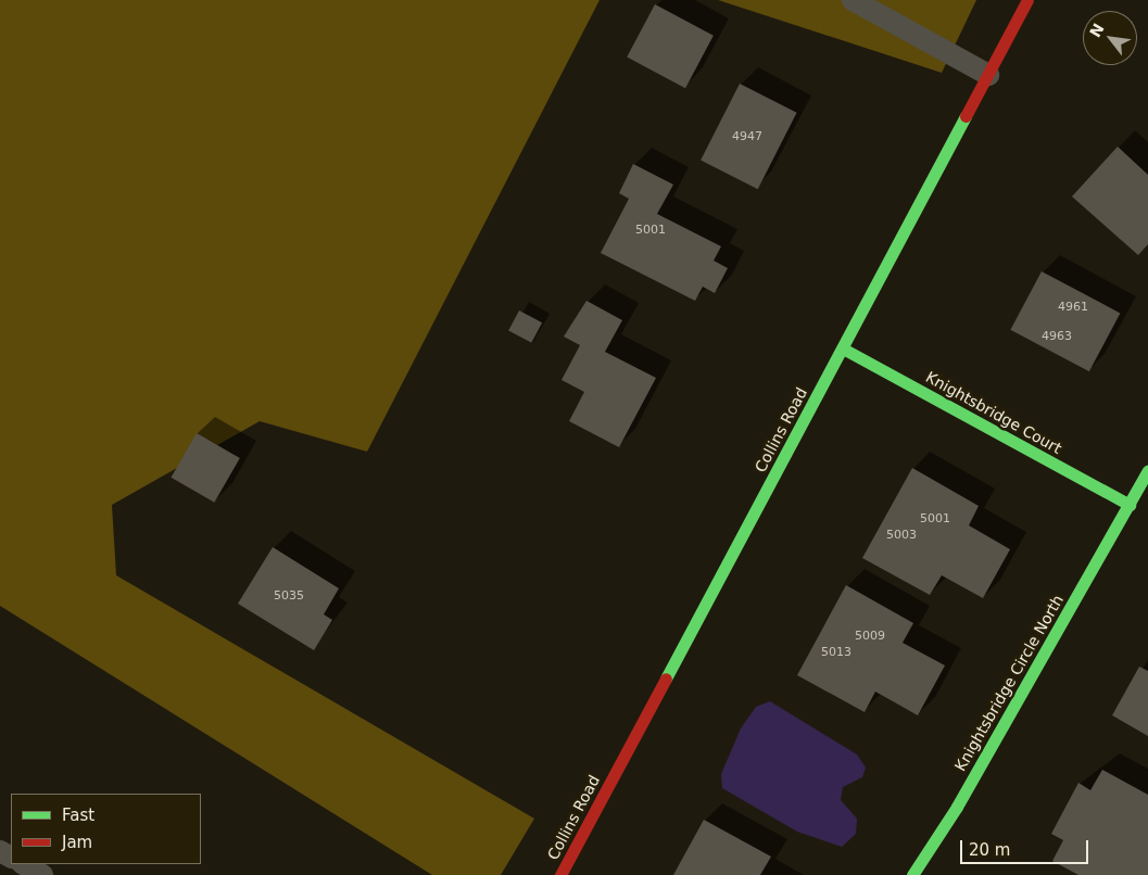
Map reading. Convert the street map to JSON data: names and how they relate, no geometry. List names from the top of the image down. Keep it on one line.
{"streets":{"street":["Knightsbridge Court","Collins Road","Knightsbridge Circle North"]},"crossings":[["Knightsbridge Court","Collins Road"],["Knightsbridge Court","Knightsbridge Circle North"]],"house_numbers":["4947","5001","4961","4963","5001","5003","5035","5009","5013"],"legend":["Fast","Jam"],"scale_bar":"20 m","north":"top left"}
